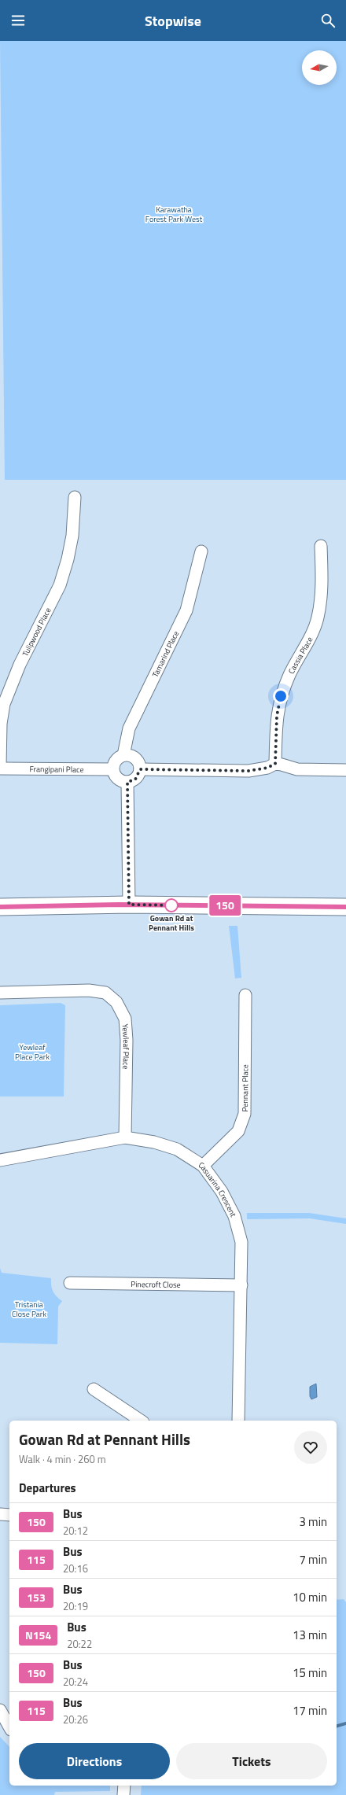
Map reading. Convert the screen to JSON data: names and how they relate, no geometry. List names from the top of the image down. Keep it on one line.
{"streets":{"street":["Tulipwood Place","Tamarind Place","Cassia Place","Frangipani Place","Yewleaf Place","Pennant Place","Casuarina Crescent","Pinecroft Close"]},"crossings":[["Tamarind Place","Frangipani Place"],["Yewleaf Place","Casuarina Crescent"],["Pennant Place","Casuarina Crescent"],["Casuarina Crescent","Pinecroft Close"]],"parks":["Karawatha Forest Park West","Yewleaf Place Park","Tristania Close Park"],"places":["Gowan Rd at Pennant Hills"],"lines":["bus line 150"],"north":"left","page":{"header":"Stopwise","on_map":"150","heading":[["Gowan Rd at Pennant Hills","Walk · 4 min · 260 m"],"Departures"],"list":[{"mark":"150","name":"Bus","note":"20:12","value":"3 min"},{"mark":"115","name":"Bus","note":"20:16","value":"7 min"},{"mark":"153","name":"Bus","note":"20:19","value":"10 min"},{"mark":"N154","name":"Bus","note":"20:22","value":"13 min"},{"mark":"150","name":"Bus","note":"20:24","value":"15 min"},{"mark":"115","name":"Bus","note":"20:26","value":"17 min"}],"buttons":["Directions","Tickets"]}}
